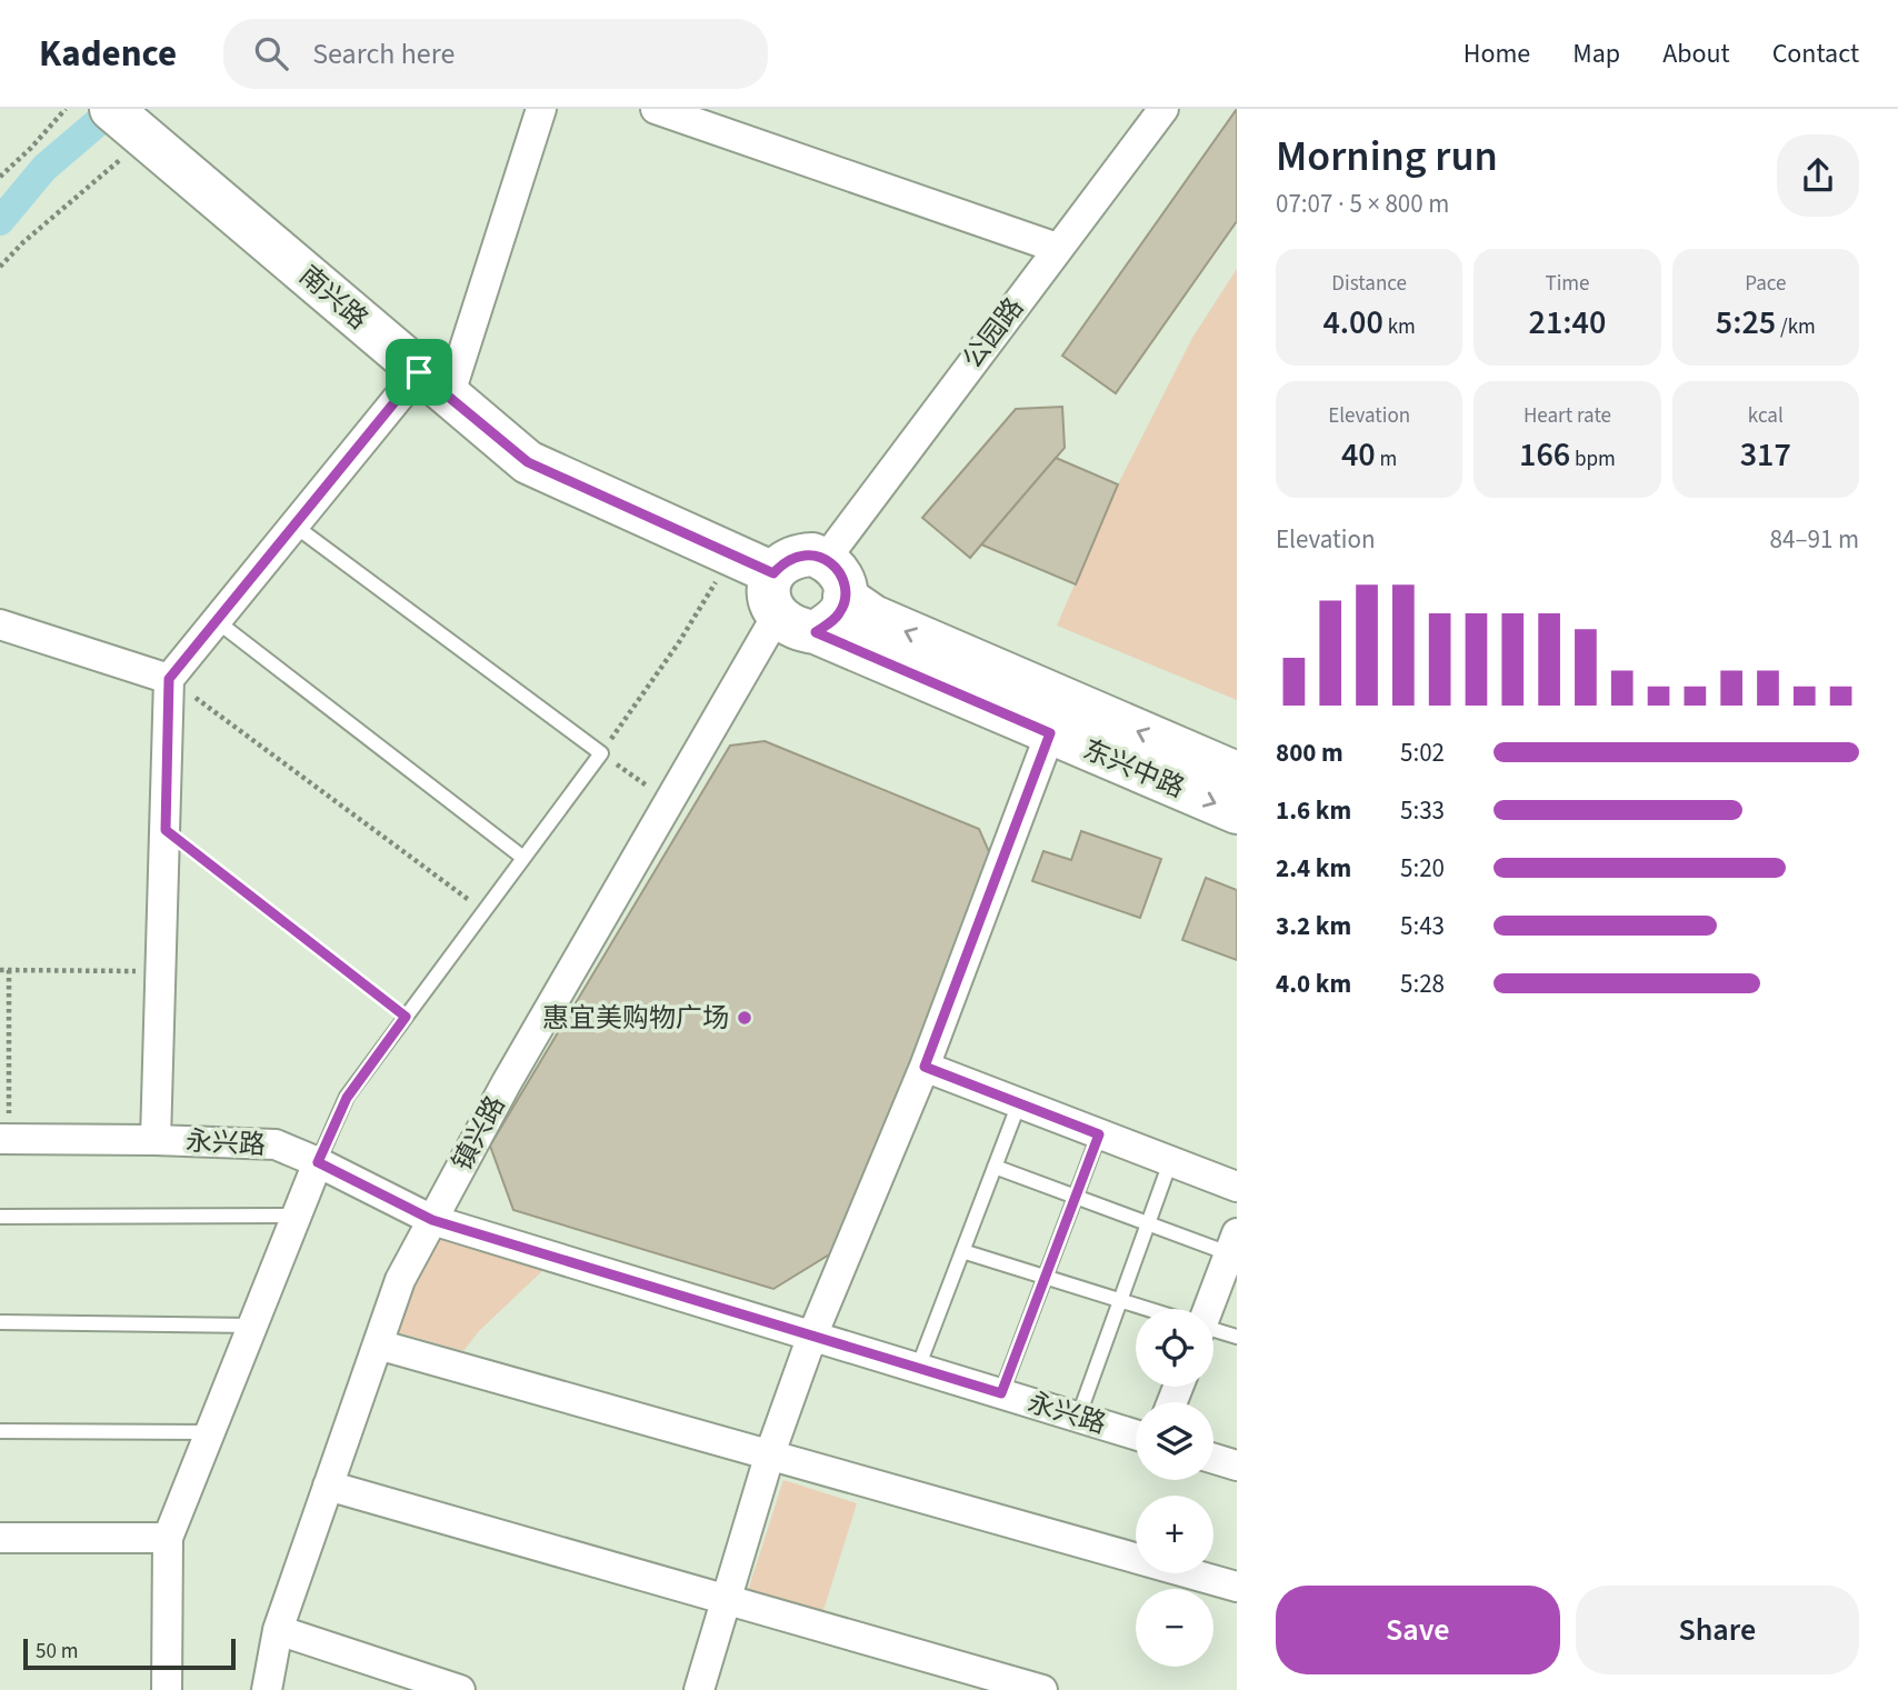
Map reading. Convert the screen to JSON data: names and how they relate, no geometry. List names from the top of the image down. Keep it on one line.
{"streets":{"main road":["南兴路","东兴中路"],"street":["公园路","镇兴路","永兴路"]},"crossings":[["南兴路","公园路"],["南兴路","东兴中路"],["南兴路","镇兴路"],["公园路","东兴中路"],["公园路","镇兴路"],["东兴中路","镇兴路"],["镇兴路","永兴路"]],"places":["惠宜美购物广场"],"scale_bar":"50 m","page":{"header":"Kadence","search":"Search here","nav":["Home","Map","About","Contact"],"heading":["Morning run","07:07 · 5 × 800 m"],"stats":[["Distance","4.00 km"],["Time","21:40"],["Pace","5:25 /km"],["Elevation","40 m"],["Heart rate","166 bpm"],["kcal","317"]],"chart":["Elevation","84–91 m"],"list":[{"name":"800 m","note":"5:02"},{"name":"1.6 km","note":"5:33"},{"name":"2.4 km","note":"5:20"},{"name":"3.2 km","note":"5:43"},{"name":"4.0 km","note":"5:28"}],"map_buttons":["+","−"],"buttons":["Save","Share"],"scale":"50 m"}}
